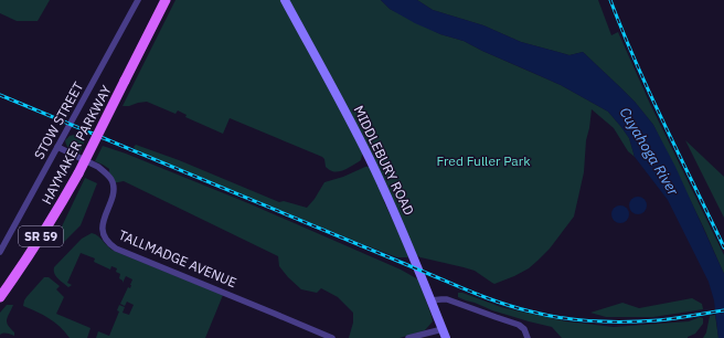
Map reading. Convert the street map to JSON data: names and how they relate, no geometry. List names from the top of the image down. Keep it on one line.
{"streets":{"main road":["HAYMAKER PARKWAY","SR 59"],"street":["STOW STREET","MIDDLEBURY ROAD","TALLMADGE AVENUE"]},"crossings":[["STOW STREET","TALLMADGE AVENUE"]],"water":["Cuyahoga River"],"parks":["Fred Fuller Park"]}
